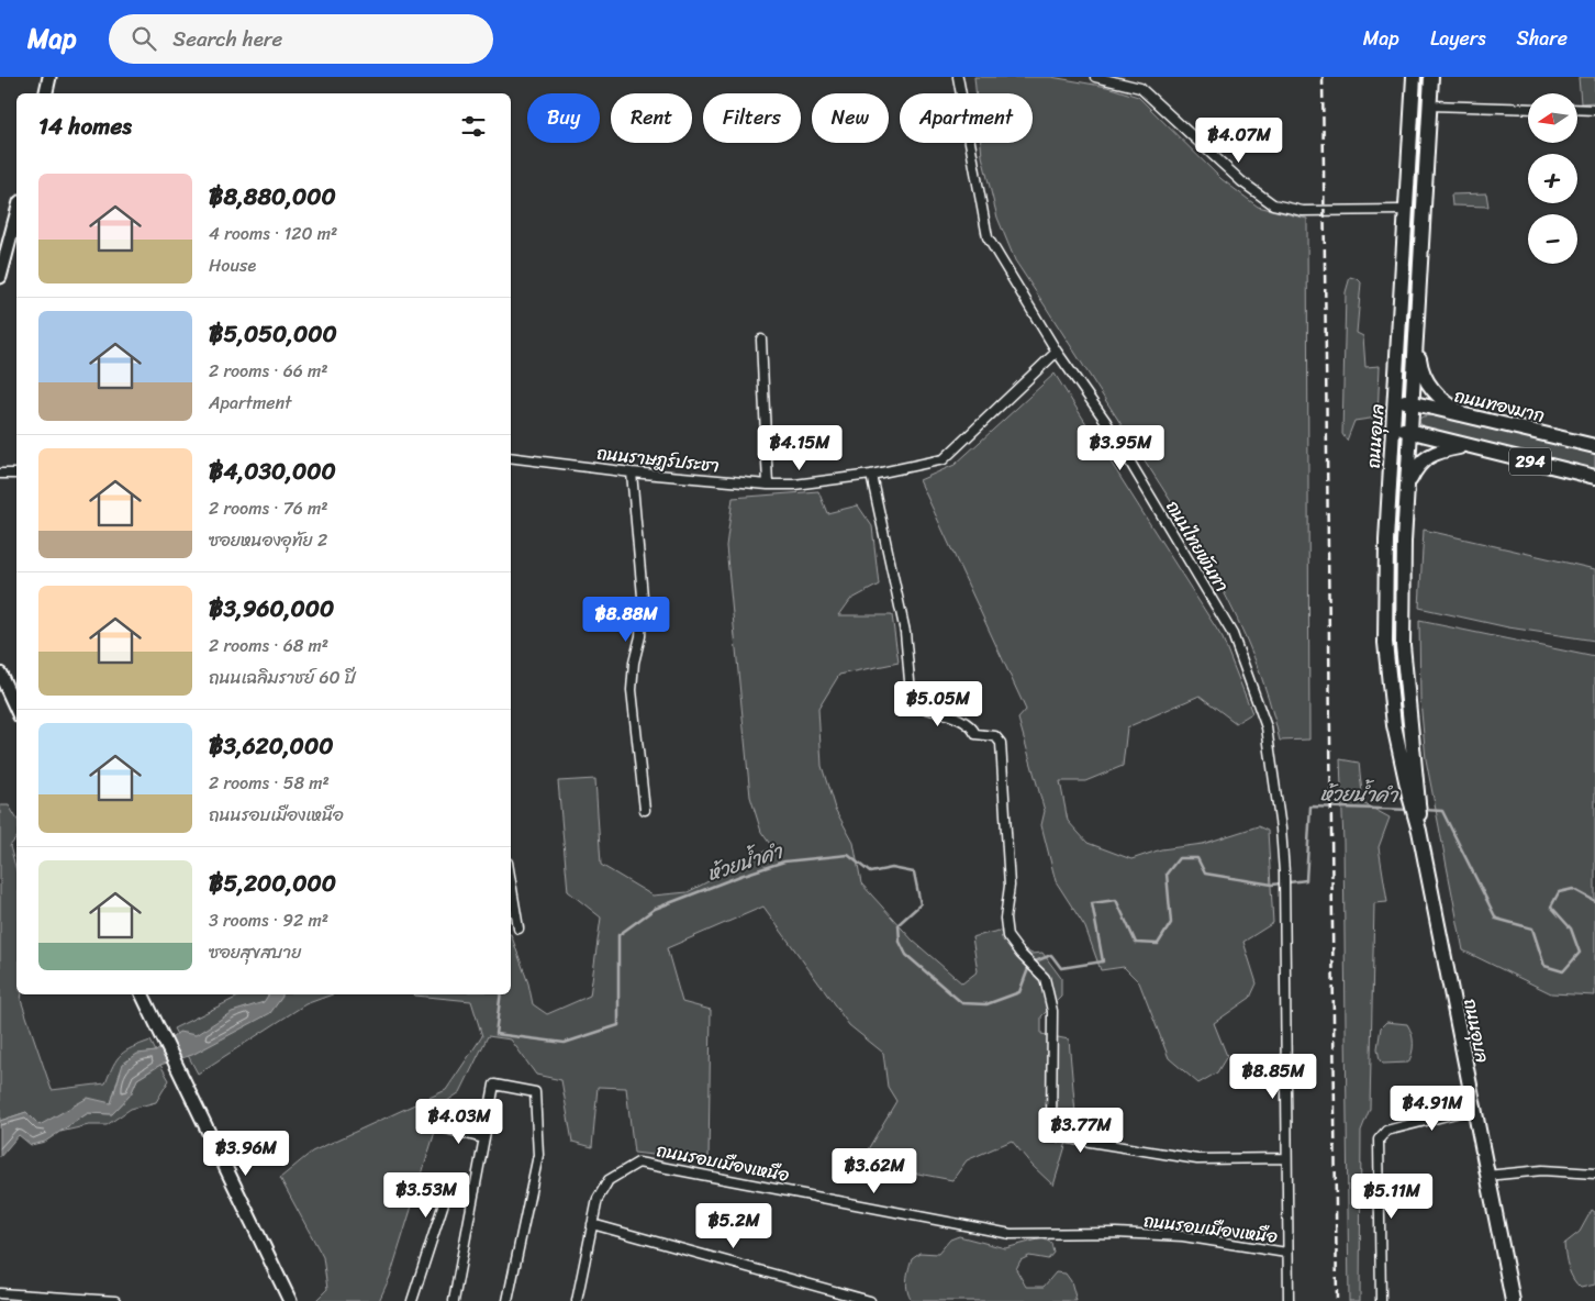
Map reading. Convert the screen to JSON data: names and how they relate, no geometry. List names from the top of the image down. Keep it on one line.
{"streets":{"main road":["ถนนทองมาก","ถนนอุบล","294"],"street":["ถนนราษฎร์ประชา","ถนนไทยพันทา","ถนนรอบเมืองเหนือ"]},"crossings":[["ถนนทองมาก","ถนนอุบล"],["ถนนอุบล","294"],["ถนนราษฎร์ประชา","ถนนไทยพันทา"],["ถนนไทยพันทา","ถนนรอบเมืองเหนือ"]],"water":["ห้วยน้ำคำ"],"north":"left","page":{"header":"Map","search":"Search here","nav":["Map","Layers","Share"],"map_buttons":["+","−"],"chip":["Buy","Rent","Filters","New","Apartment"],"heading":"14 homes","price":["฿4.07M","฿4.15M","฿3.95M","฿8.88M","฿5.05M","฿8.85M","฿4.91M","฿4.03M","฿3.77M","฿3.96M","฿3.62M","฿3.53M","฿5.11M","฿5.2M"],"list":[{"name":"฿8,880,000","note":"4 rooms · 120 m² · House"},{"name":"฿5,050,000","note":"2 rooms · 66 m² · Apartment"},{"name":"฿4,030,000","note":"2 rooms · 76 m² · ซอยหนองอุทัย 2"},{"name":"฿3,960,000","note":"2 rooms · 68 m² · ถนนเฉลิมราชย์ 60 ปี"},{"name":"฿3,620,000","note":"2 rooms · 58 m² · ถนนรอบเมืองเหนือ"},{"name":"฿5,200,000","note":"3 rooms · 92 m² · ซอยสุขสบาย"}]}}
